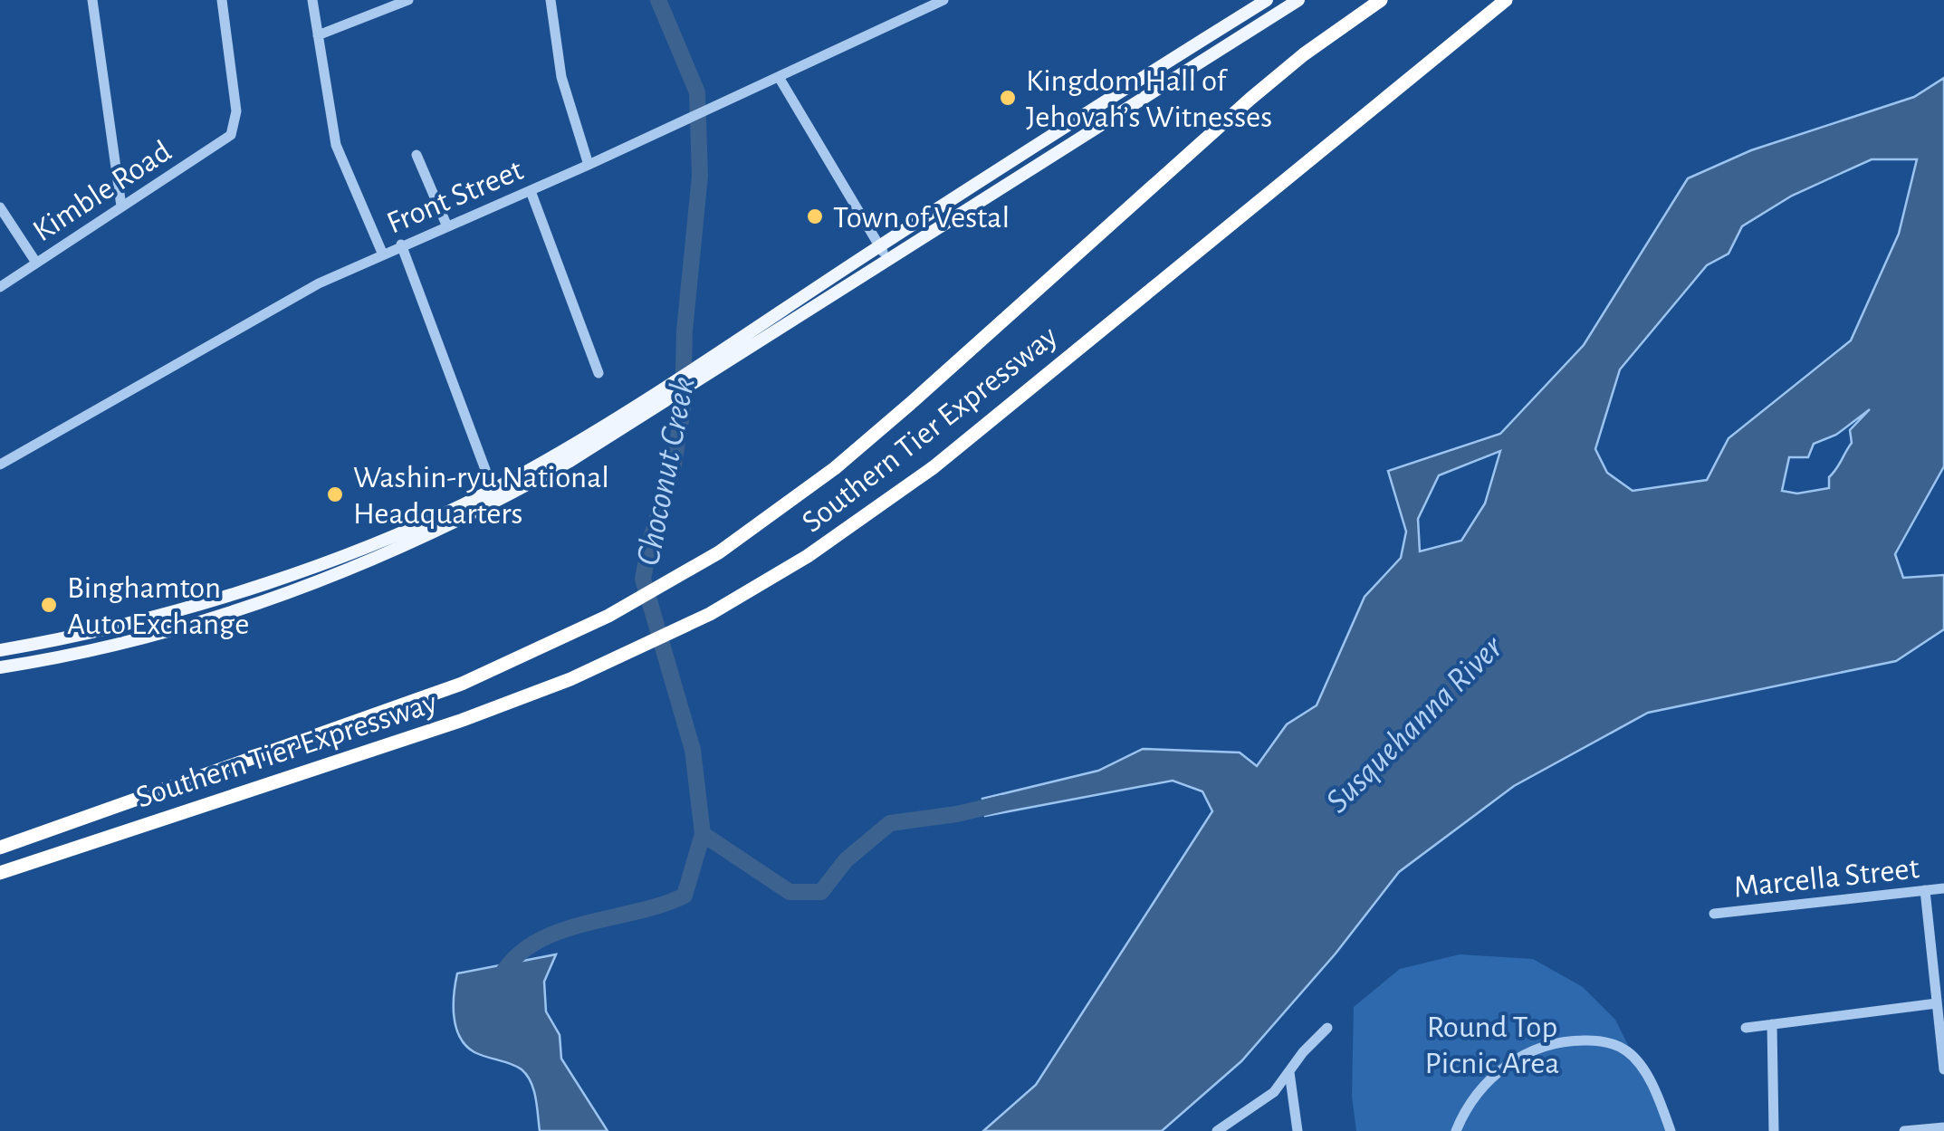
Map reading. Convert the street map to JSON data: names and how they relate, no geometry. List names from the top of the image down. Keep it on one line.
{"streets":{"highway":["Southern Tier Expressway"],"street":["Kimble Road","Front Street","Marcella Street"]},"water":["Choconut Creek","Susquehanna River"],"parks":["Round Top Picnic Area"],"places":["Kingdom Hall of Jehovah’s Witnesses","Town of Vestal","Washin-ryu National Headquarters","Binghamton Auto Exchange"]}
